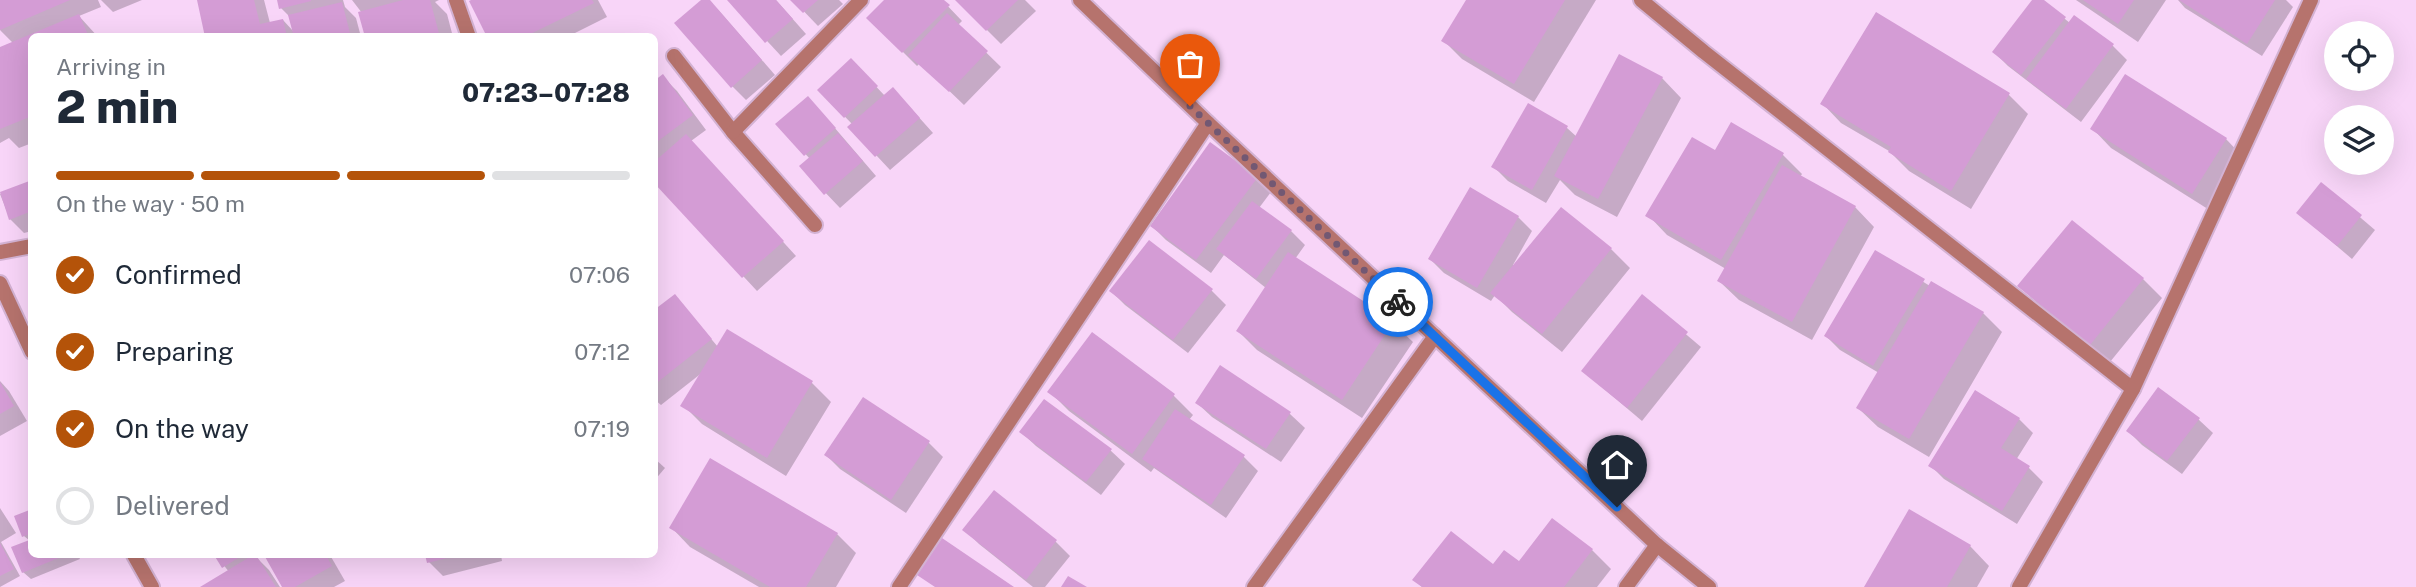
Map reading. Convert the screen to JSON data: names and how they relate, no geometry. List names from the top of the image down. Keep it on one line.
{"page":{"heading":["2 min","Arriving in","07:23–07:28"],"bar":"On the way · 50 m","list":[["Confirmed","07:06"],["Preparing","07:12"],["On the way","07:19"],"Delivered"]}}
